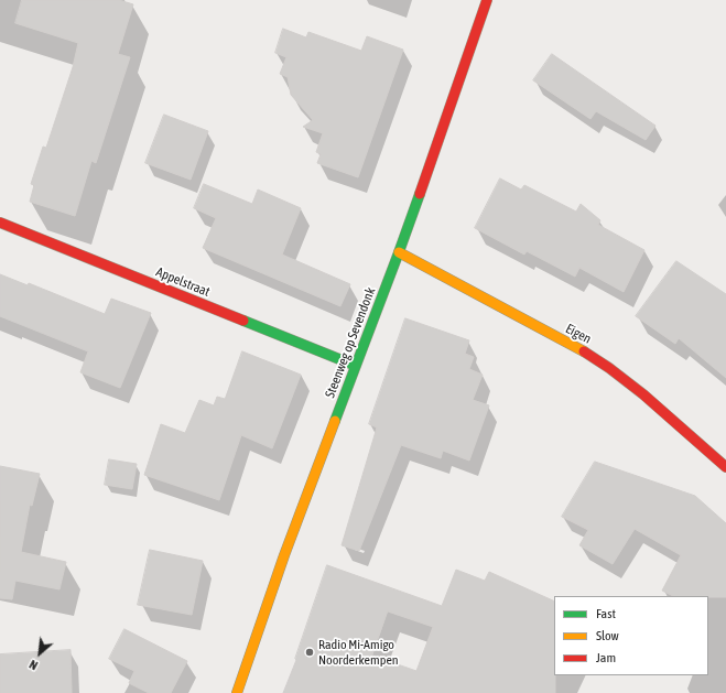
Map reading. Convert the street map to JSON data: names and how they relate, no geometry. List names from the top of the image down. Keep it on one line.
{"streets":{"street":["Appelstraat","Eigen","Steenweg op Sevendonk"]},"crossings":[["Appelstraat","Steenweg op Sevendonk"],["Eigen","Steenweg op Sevendonk"]],"places":["Radio Mi-Amigo Noorderkempen"],"legend":["Fast","Slow","Jam"],"north":"bottom left"}
